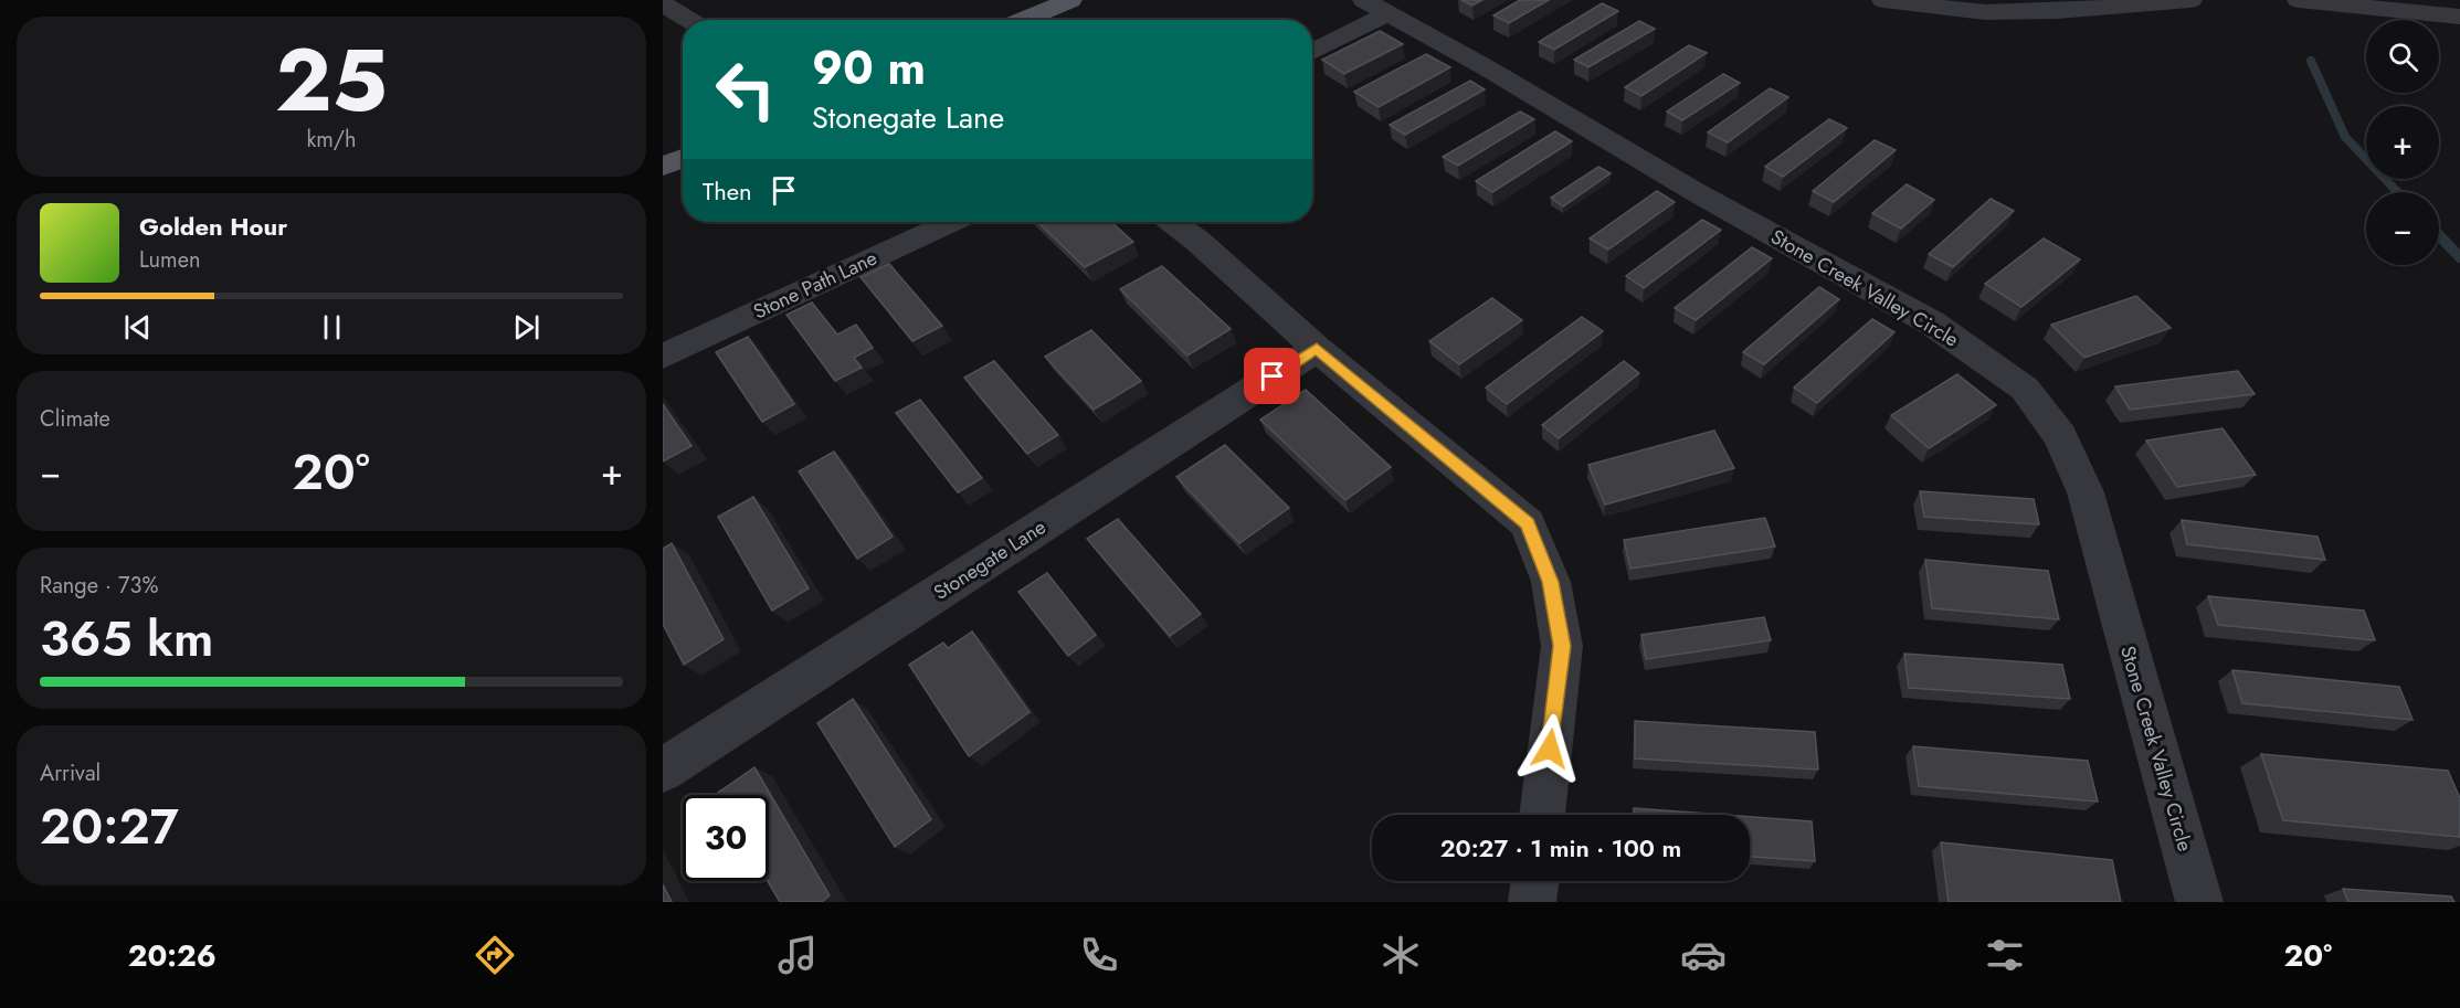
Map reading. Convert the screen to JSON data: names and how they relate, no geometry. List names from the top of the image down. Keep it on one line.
{"streets":{"street":["Stone Path Lane","Stone Creek Valley Circle","Stonegate Lane"]},"page":{"tile":[["25","km/h"],"Climate",["Range · 73%","365 km"],["Arrival","20:27"]],"map_buttons":["+","−"],"turn":["90 m","Stonegate Lane"],"then":"Then","song":["Golden Hour","Lumen"],"heat":["−","20°","+"],"limit":"30","trip":"20:27 · 1 min · 100 m","tabs":["20:26","20°"]}}
